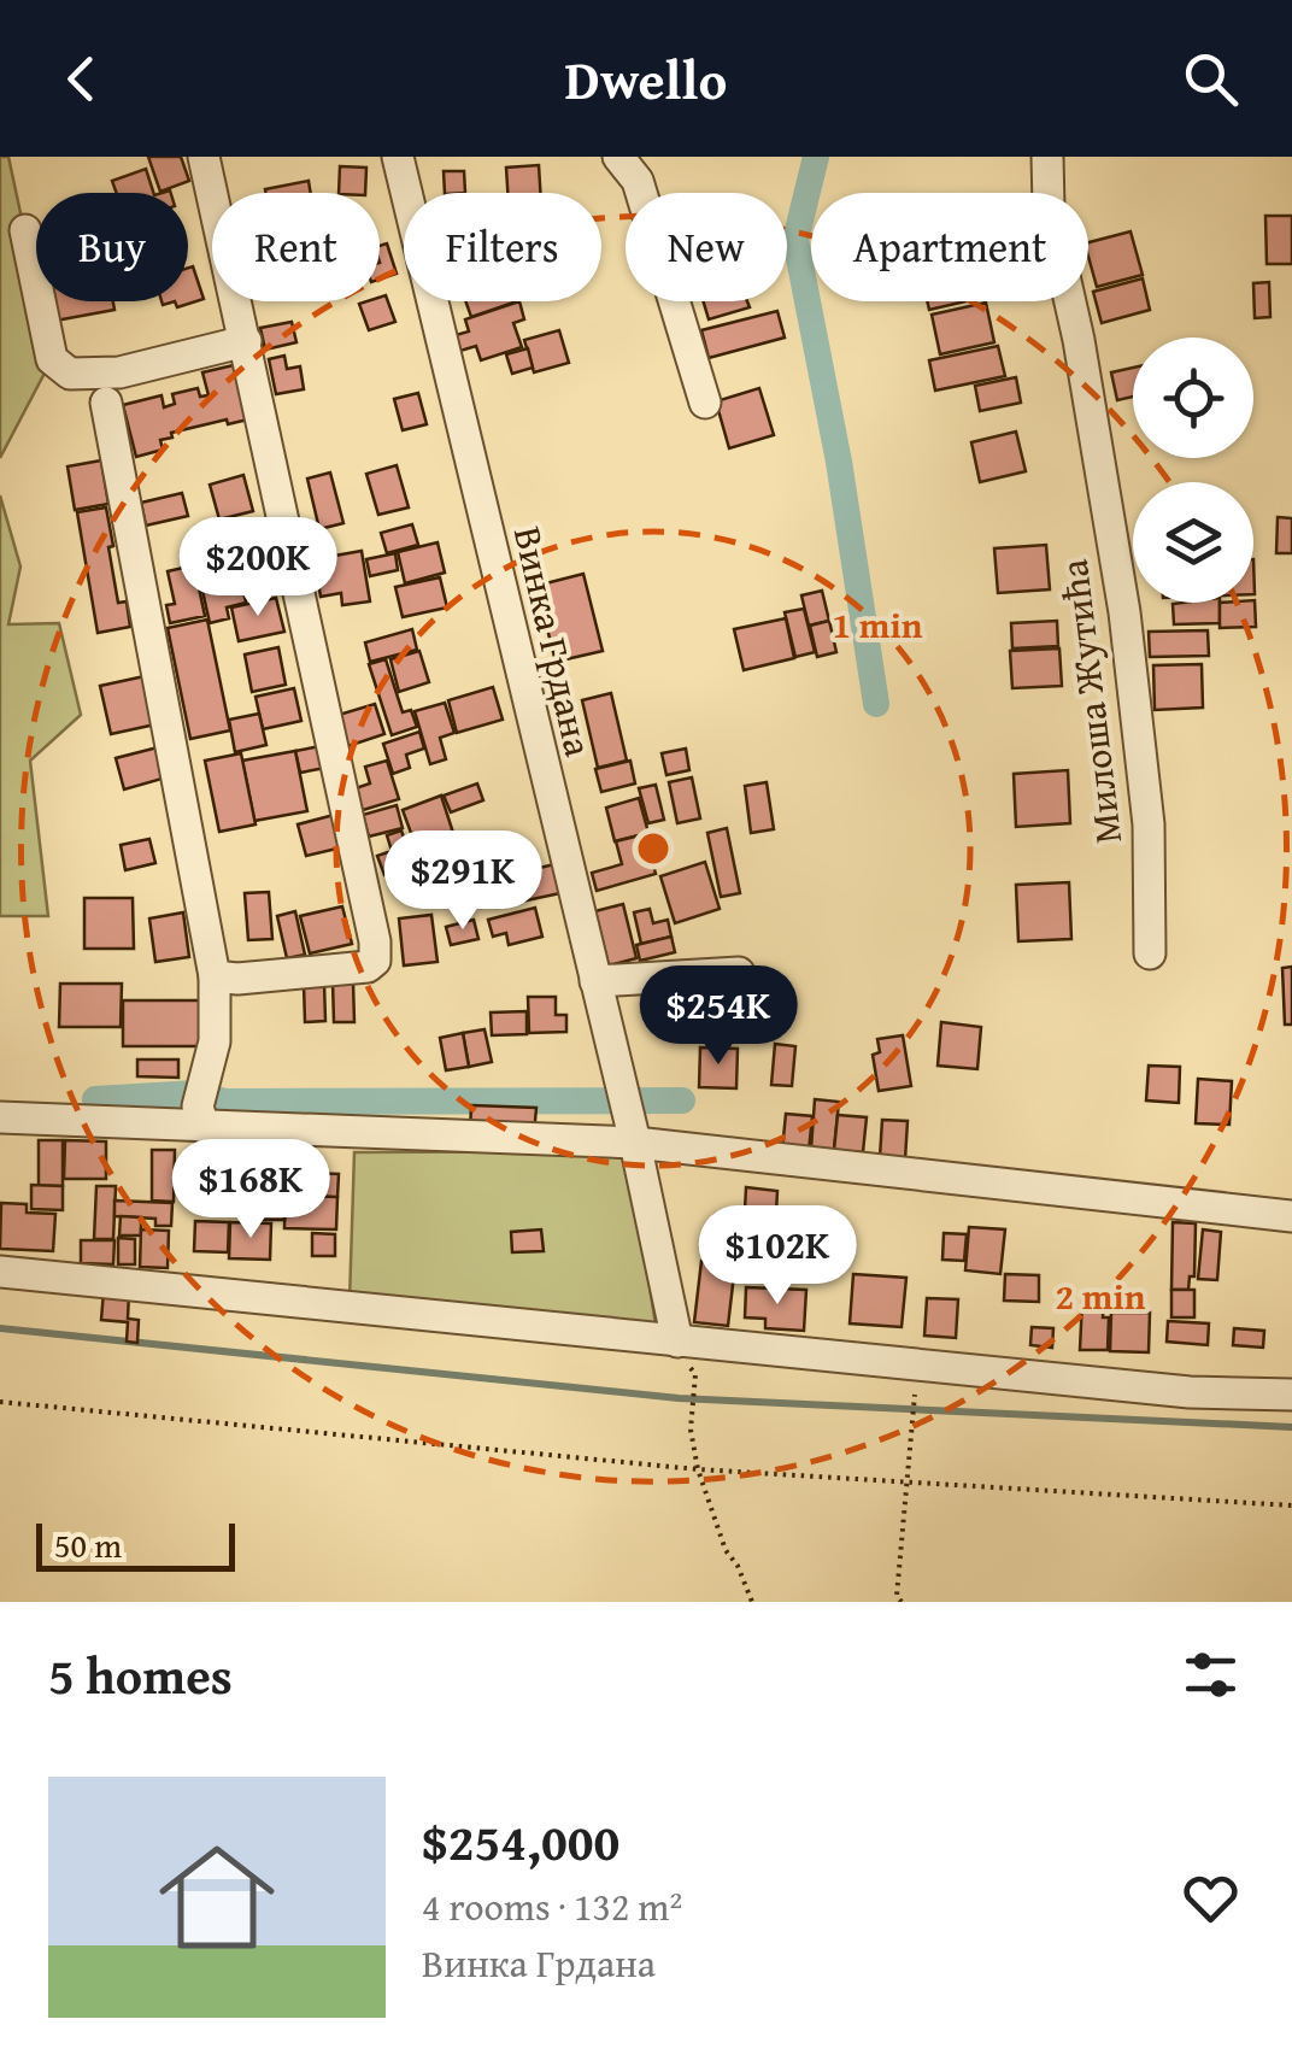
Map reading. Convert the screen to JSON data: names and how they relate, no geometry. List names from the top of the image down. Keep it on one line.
{"streets":{"street":["Винка Грдана","Милоша Жутића"]},"scale_bar":"50 m","page":{"header":"Dwello","chip":["Buy","Rent","Filters","New","Apartment"],"price":["$200K","$291K","$254K","$168K","$102K"],"scale":"50 m","heading":"5 homes","list":[{"name":"$254,000","note":"4 rooms · 132 m² · Винка Грдана"}]},"rings":["1 min","2 min"]}
